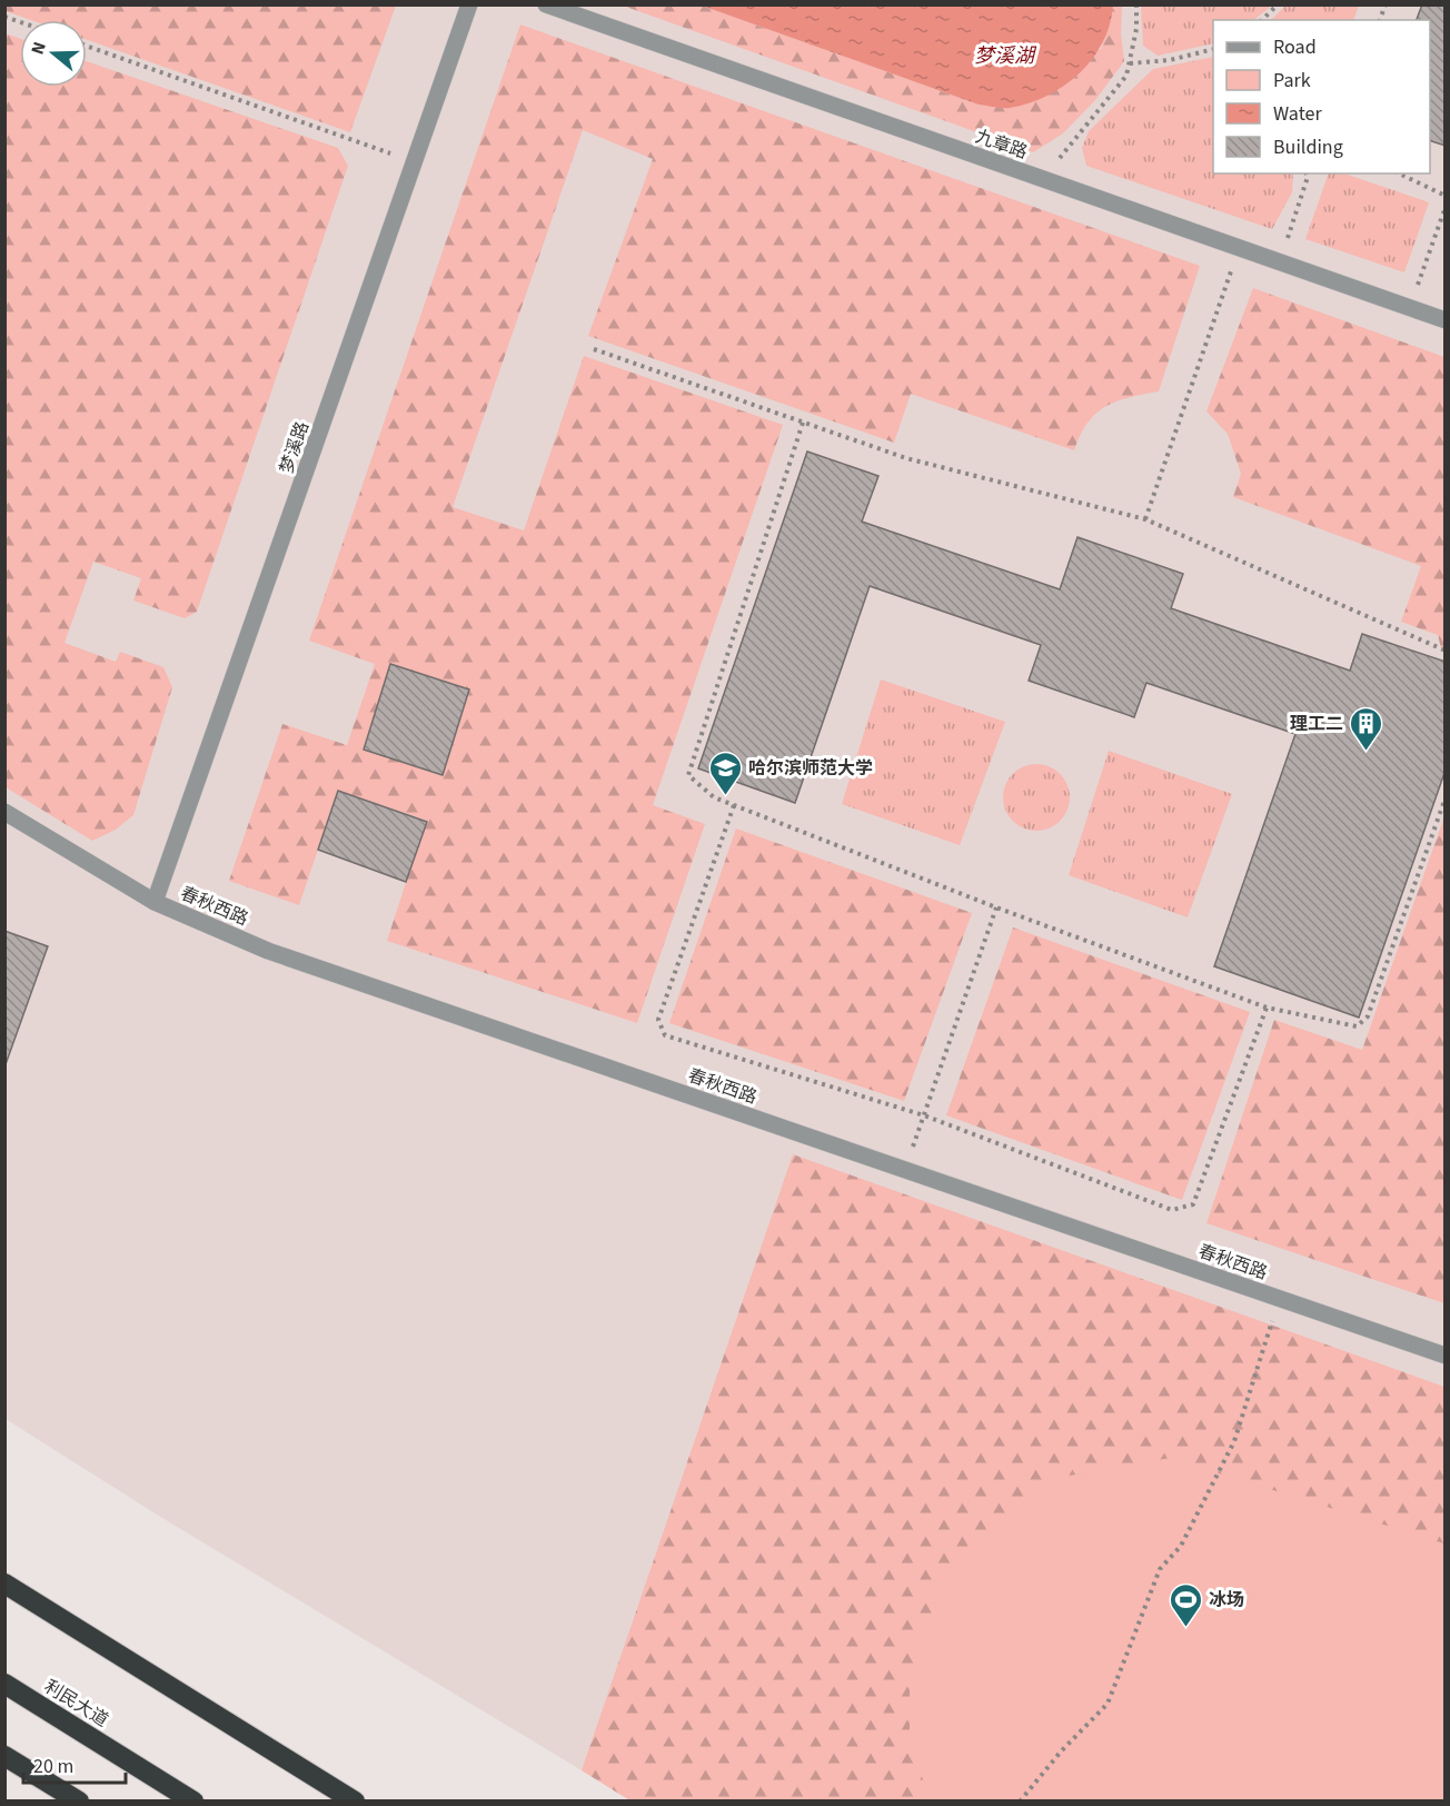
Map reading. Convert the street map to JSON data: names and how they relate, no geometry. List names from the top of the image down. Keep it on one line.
{"streets":{"highway":["利民大道"],"lane":["九章路","梦溪路","春秋西路"]},"crossings":[["梦溪路","春秋西路"]],"water":["梦溪湖"],"places":{"building":["理工二"],"school or university":["哈尔滨师范大学"],"sports":["冰场"]},"legend":["Road","Park","Water","Building"],"scale_bar":"20 m","north":"left"}
